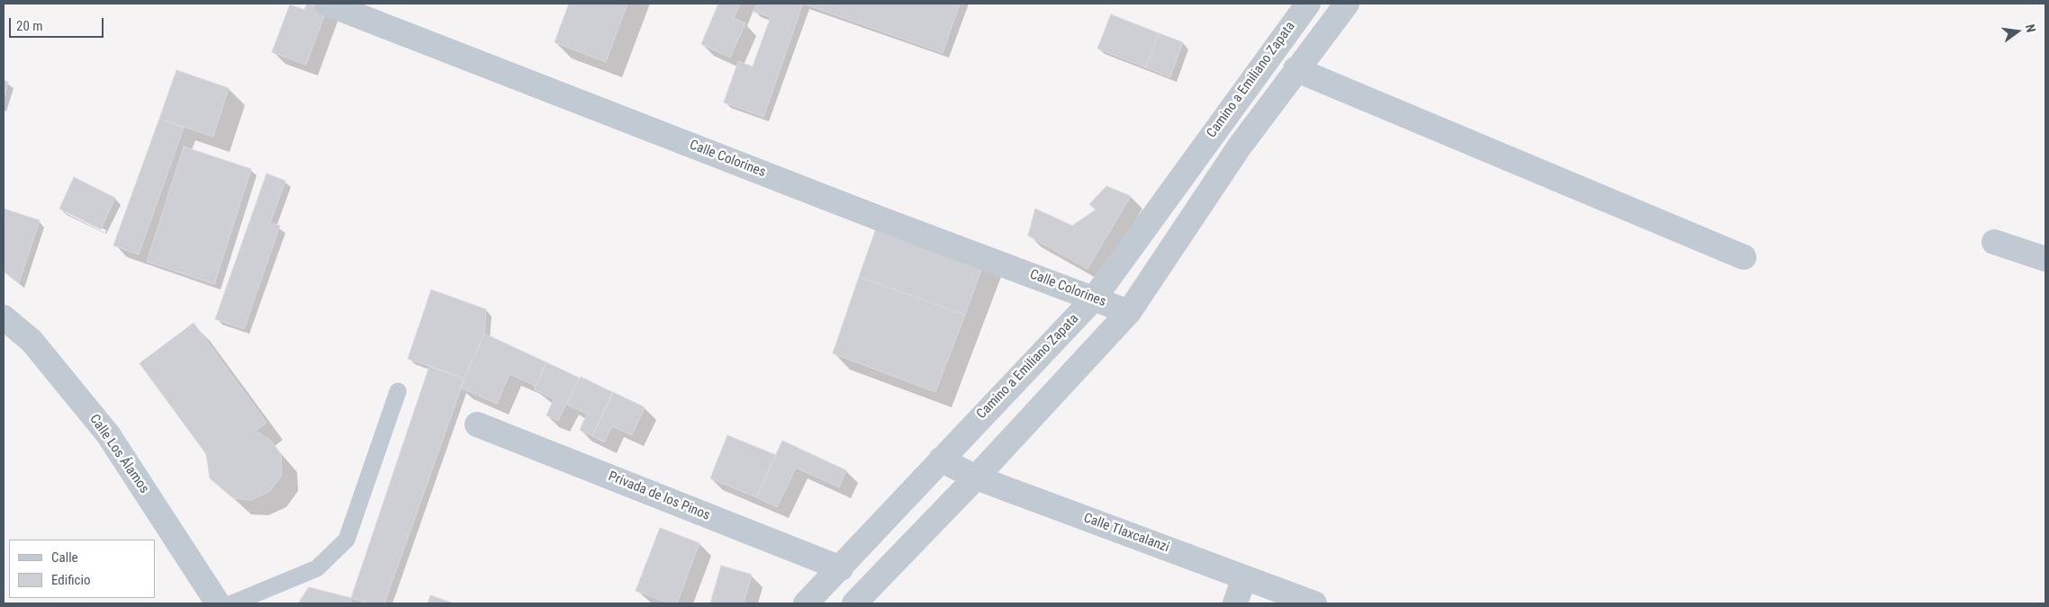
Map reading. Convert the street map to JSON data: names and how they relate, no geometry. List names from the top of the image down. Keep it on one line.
{"streets":{"street":["Camino a Emiliano Zapata","Calle Colorines","Calle Los Álamos","Privada de los Pinos","Calle Tlaxcalanzi"]},"crossings":[["Camino a Emiliano Zapata","Calle Colorines"],["Camino a Emiliano Zapata","Privada de los Pinos"],["Camino a Emiliano Zapata","Calle Tlaxcalanzi"]],"legend":["Calle","Edificio"],"scale_bar":"20 m","north":"right"}
